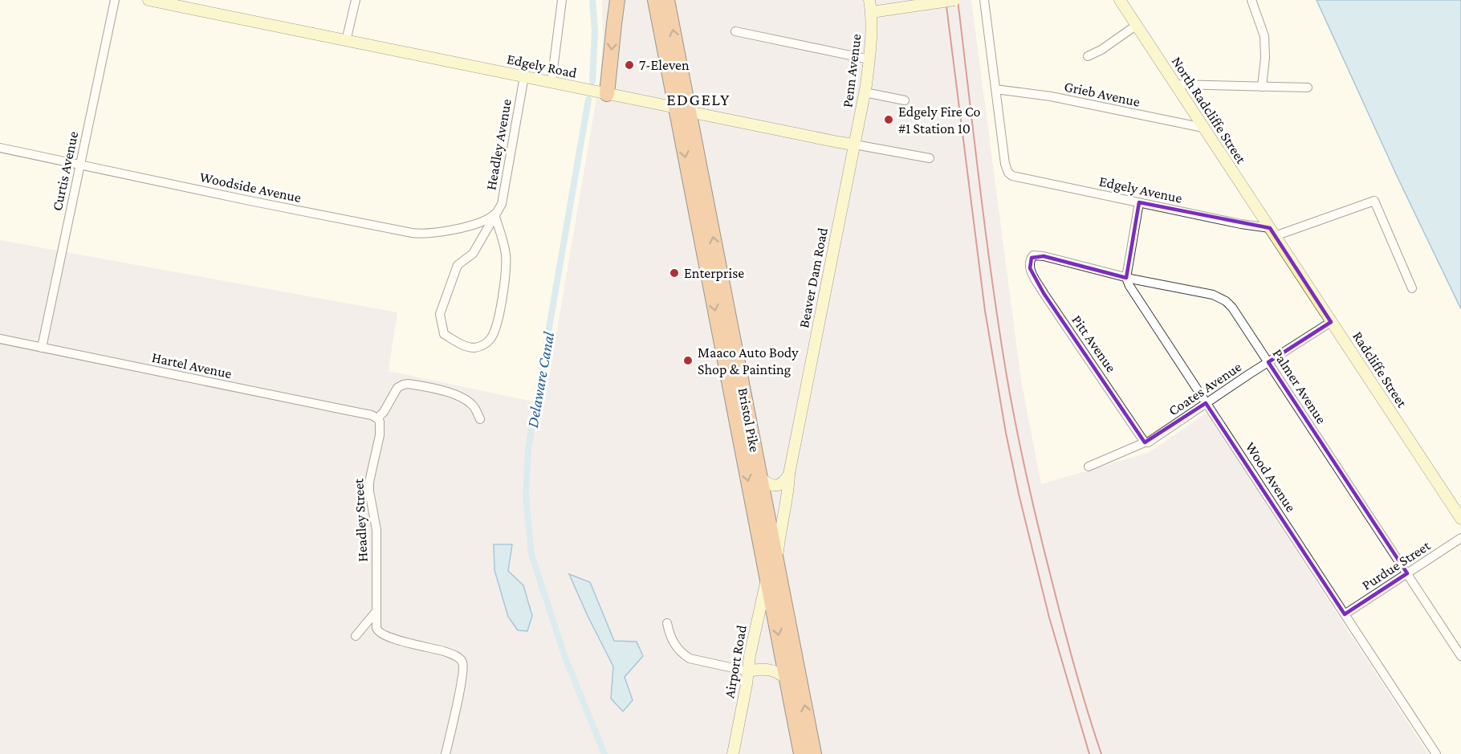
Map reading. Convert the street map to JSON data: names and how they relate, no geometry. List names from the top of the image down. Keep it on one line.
{"streets":{"highway":["Bristol Pike"],"main road":["Edgely Road","Penn Avenue","North Radcliffe Street","Beaver Dam Road","Radcliffe Street","Airport Road"],"street":["Grieb Avenue","Headley Avenue","Curtis Avenue","Woodside Avenue","Edgely Avenue","Pitt Avenue","Hartel Avenue","Palmer Avenue","Coates Avenue","Wood Avenue","Headley Street","Purdue Street"]},"crossings":[["Edgely Road","Penn Avenue"],["Edgely Road","Headley Avenue"],["Edgely Road","Beaver Dam Road"],["Edgely Road","Bristol Pike"],["Penn Avenue","Beaver Dam Road"],["Grieb Avenue","North Radcliffe Street"],["Grieb Avenue","Edgely Avenue"],["North Radcliffe Street","Edgely Avenue"],["North Radcliffe Street","Radcliffe Street"],["Headley Avenue","Woodside Avenue"],["Curtis Avenue","Woodside Avenue"],["Curtis Avenue","Hartel Avenue"],["Edgely Avenue","Radcliffe Street"],["Beaver Dam Road","Bristol Pike"],["Pitt Avenue","Palmer Avenue"],["Pitt Avenue","Coates Avenue"],["Hartel Avenue","Headley Street"],["Radcliffe Street","Coates Avenue"],["Palmer Avenue","Coates Avenue"],["Palmer Avenue","Wood Avenue"],["Palmer Avenue","Purdue Street"],["Coates Avenue","Wood Avenue"],["Bristol Pike","Airport Road"],["Wood Avenue","Purdue Street"]],"districts":["EDGELY"],"water":["Delaware Canal"],"places":["7-Eleven","Edgely Fire Co #1 Station 10","Enterprise","Maaco Auto Body Shop & Painting"]}
